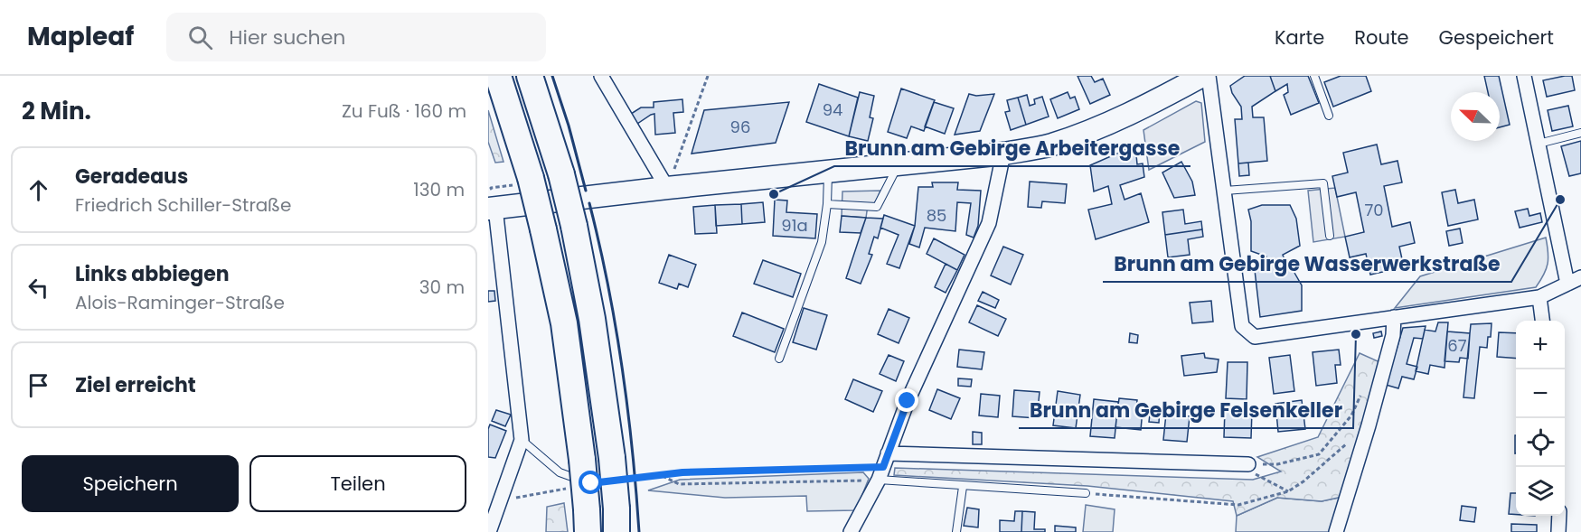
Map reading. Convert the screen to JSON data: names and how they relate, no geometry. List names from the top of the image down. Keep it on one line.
{"places":["Brunn am Gebirge Arbeitergasse","Brunn am Gebirge Wasserwerkstraße","Brunn am Gebirge Felsenkeller"],"house_numbers":["94","96","70","85","91a","67"],"north":"top left","page":{"header":"Mapleaf","search":"Hier suchen","nav":["Karte","Route","Gespeichert"],"heading":["2 Min.","Zu Fuß · 160 m"],"list":[["Geradeaus","Friedrich Schiller-Straße","130 m"],["Links abbiegen","Alois-Raminger-Straße","30 m"],"Ziel erreicht"],"map_buttons":["+","−"],"buttons":["Speichern","Teilen"]}}
